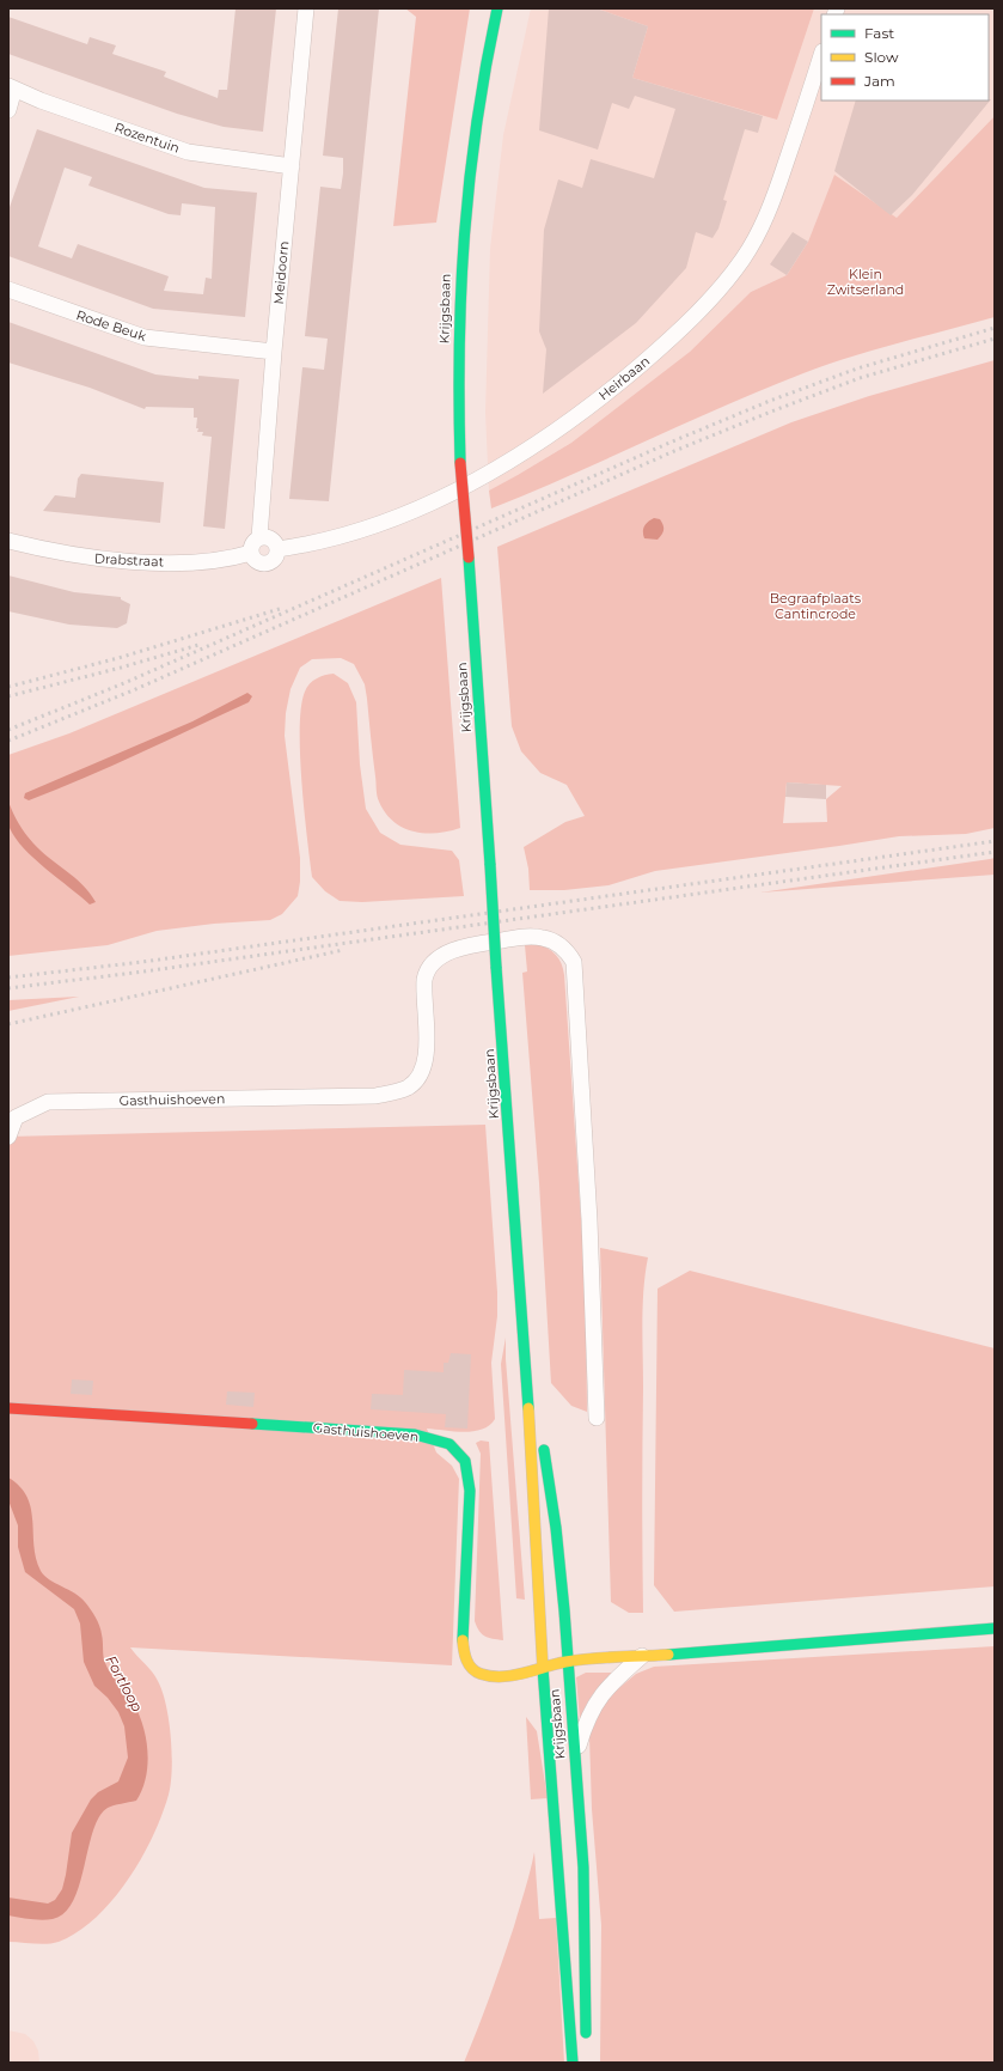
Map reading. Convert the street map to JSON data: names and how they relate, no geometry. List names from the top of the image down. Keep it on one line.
{"streets":{"main road":["Krijgsbaan","Gasthuishoeven"],"street":["Rozentuin","Meidoorn","Rode Beuk","Heirbaan","Drabstraat"]},"crossings":[["Rozentuin","Meidoorn"],["Meidoorn","Rode Beuk"],["Meidoorn","Heirbaan"],["Meidoorn","Drabstraat"],["Krijgsbaan","Gasthuishoeven"],["Heirbaan","Drabstraat"]],"water":["Fortloop"],"parks":["Klein Zwitserland","Begraafplaats Cantincrode"],"legend":["Fast","Slow","Jam"]}
